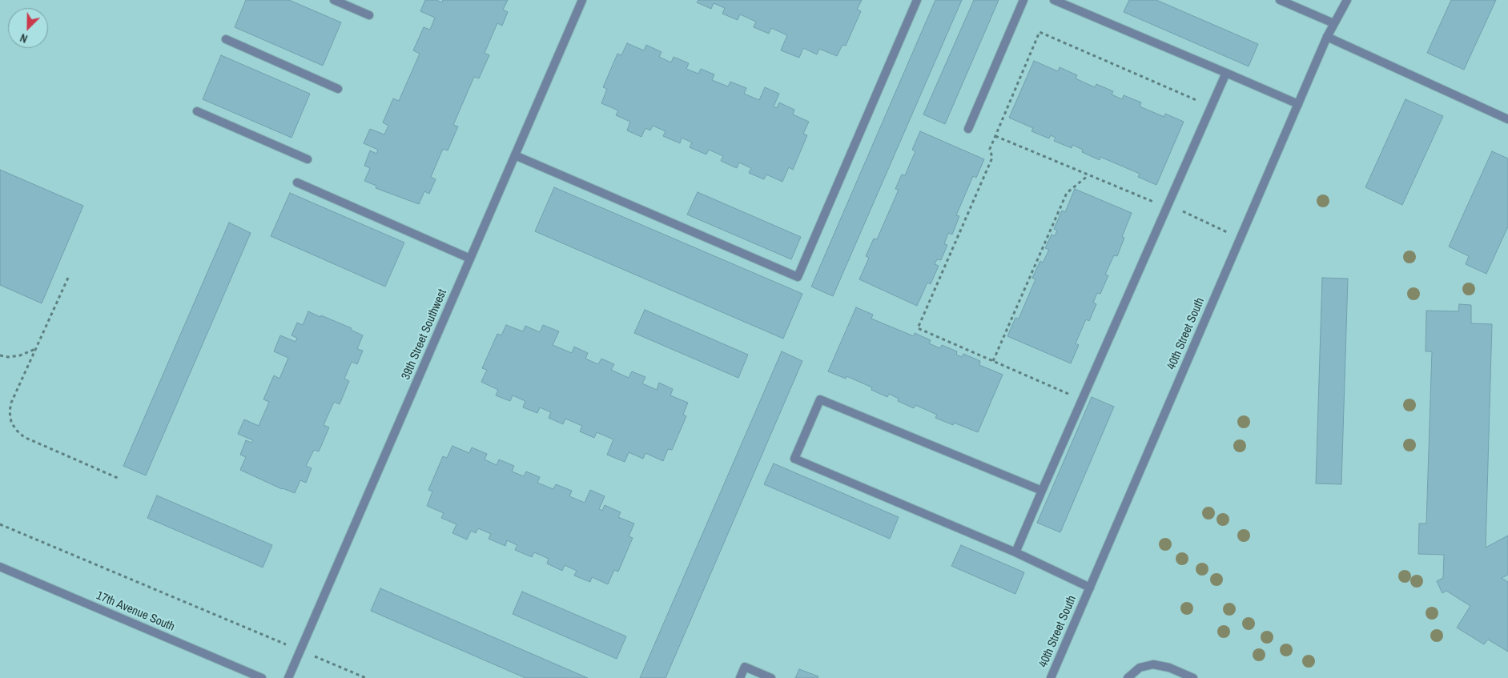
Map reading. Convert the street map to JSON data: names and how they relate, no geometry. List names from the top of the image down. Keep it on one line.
{"streets":{"street":["40th Street South","39th Street Southwest","17th Avenue South"]},"north":"bottom left"}
